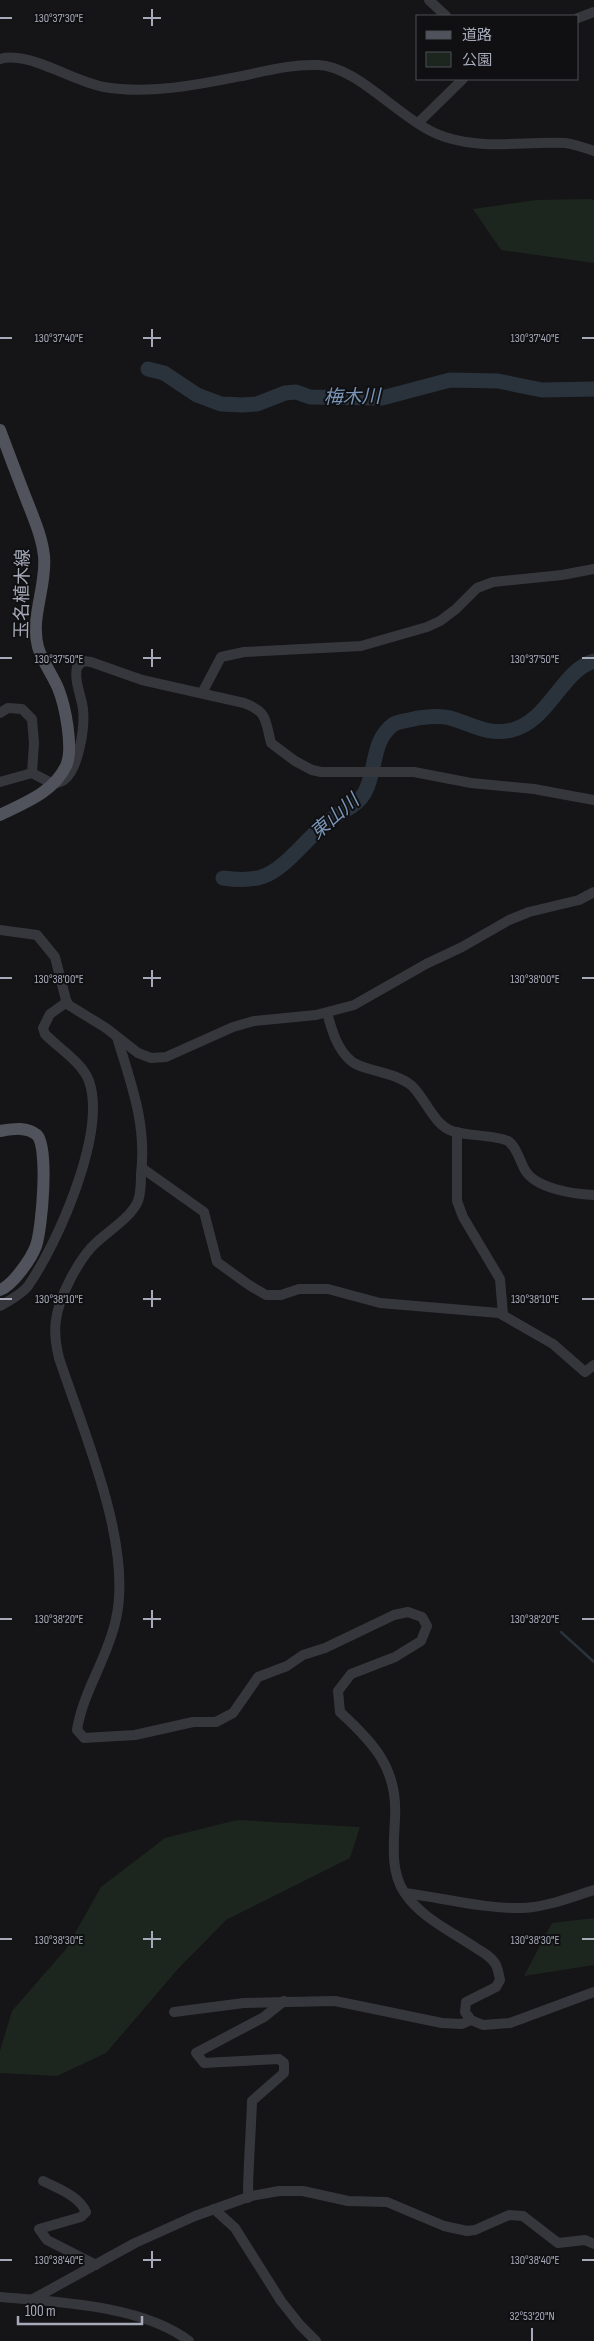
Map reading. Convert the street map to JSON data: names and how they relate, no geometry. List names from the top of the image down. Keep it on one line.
{"streets":{"main road":["玉名植木線"]},"water":["梅木川","東山川"],"legend":["道路","公園"],"scale_bar":"100 m","coordinates":["130°37'30\"E","130°37'40\"E","130°37'50\"E","130°38'00\"E","130°38'10\"E","130°38'20\"E","130°38'30\"E","130°38'40\"E","32°53'20\"N"]}
